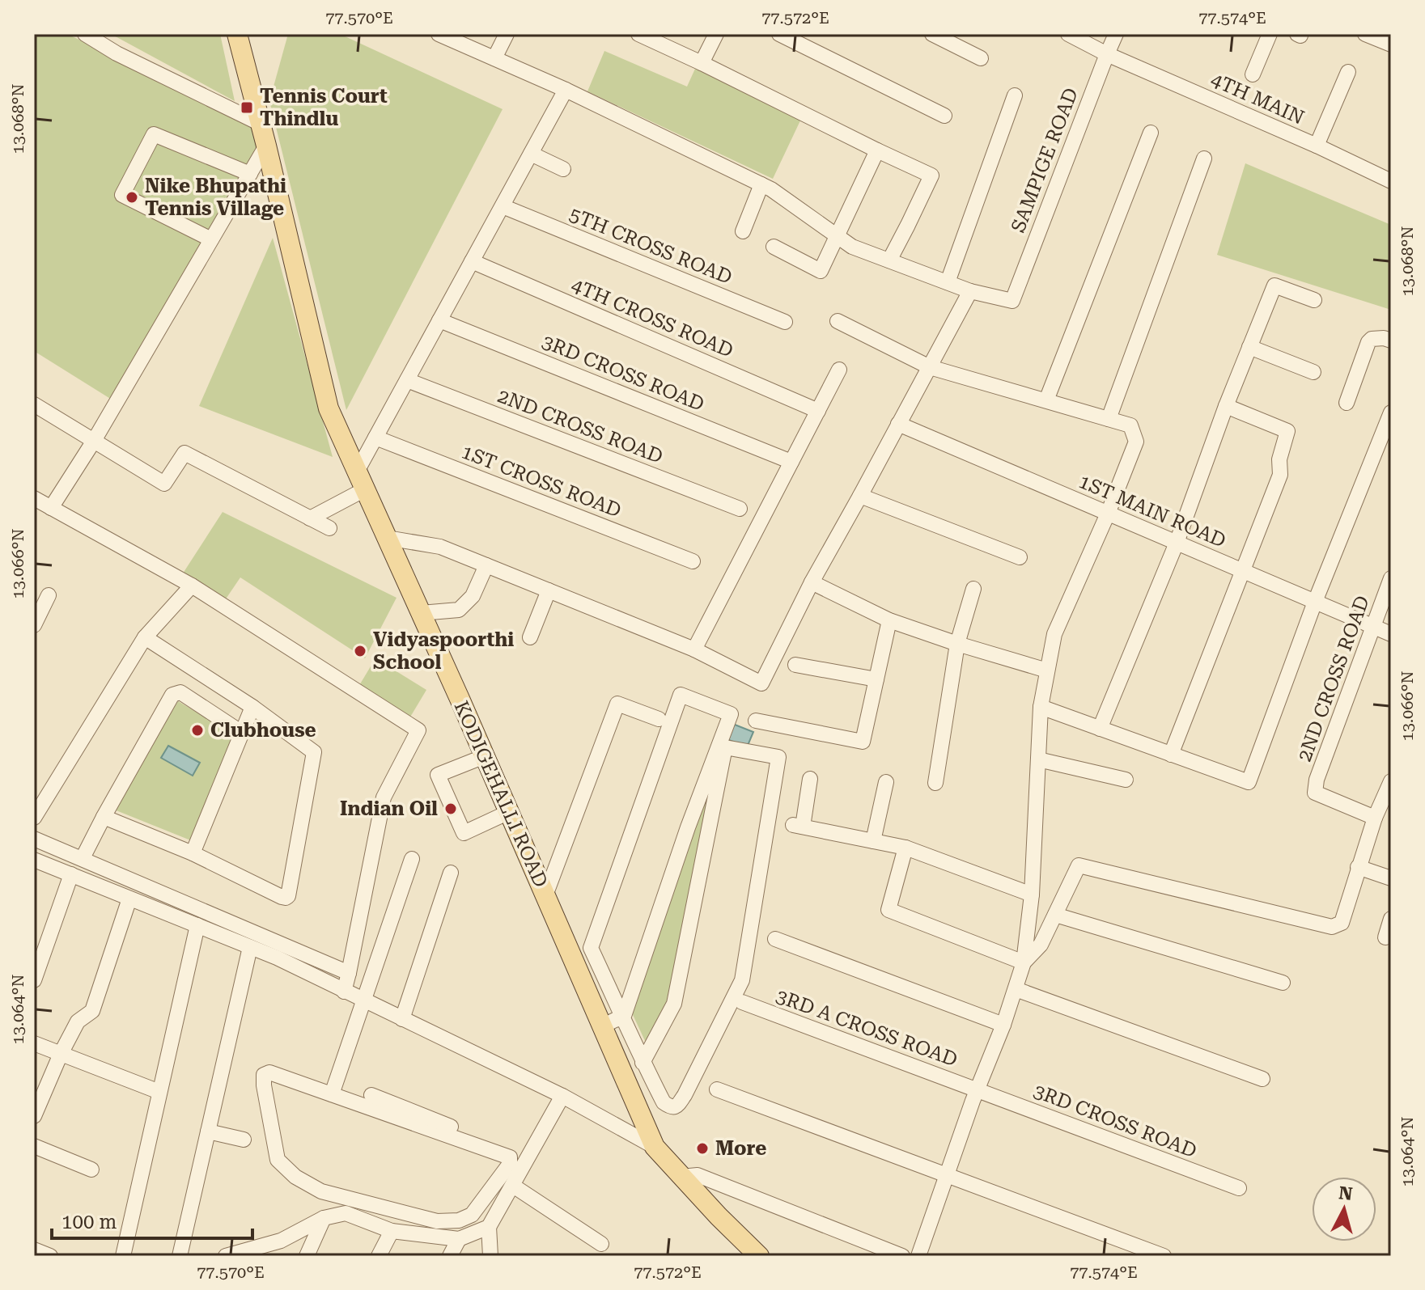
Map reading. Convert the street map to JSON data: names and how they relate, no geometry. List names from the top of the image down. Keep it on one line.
{"streets":{"main road":["KODIGEHALLI ROAD"],"street":["4TH MAIN","SAMPIGE ROAD","5TH CROSS ROAD","4TH CROSS ROAD","3RD CROSS ROAD","2ND CROSS ROAD","1ST CROSS ROAD","1ST MAIN ROAD","3RD A CROSS ROAD"]},"crossings":[["4TH MAIN","SAMPIGE ROAD"],["3RD CROSS ROAD","3RD A CROSS ROAD"],["2ND CROSS ROAD","1ST MAIN ROAD"]],"places":{"transit":["Tennis Court Thindlu"],"other":["Nike Bhupathi Tennis Village","Vidyaspoorthi School","Clubhouse","Indian Oil","More"]},"scale_bar":"100 m","north":"top","coordinates":["77.570°E","77.572°E","77.574°E","13.068°N","13.066°N","13.064°N"]}
